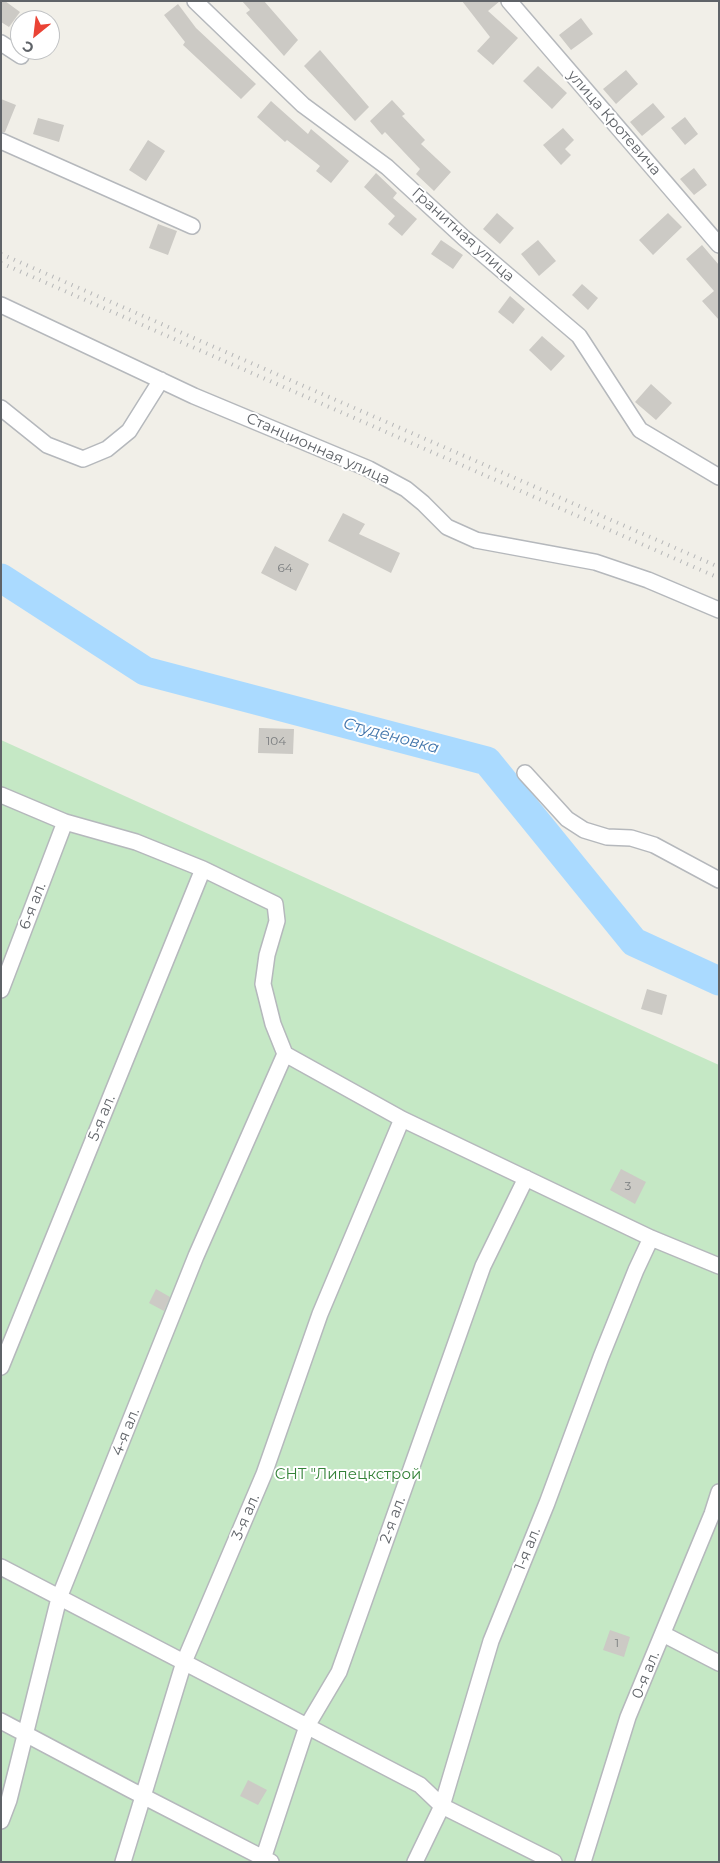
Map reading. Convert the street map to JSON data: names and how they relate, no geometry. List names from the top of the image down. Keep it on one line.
{"streets":{"street":["улица Кротевича","Гранитная улица","Станционная улица","6-я ал.","5-я ал.","4-я ал.","3-я ал.","2-я ал.","1-я ал.","0-я ал."]},"water":["Студёновка"],"parks":["СНТ \"Липецкстрой"],"house_numbers":["64","104","3","1"],"north":"bottom left"}
